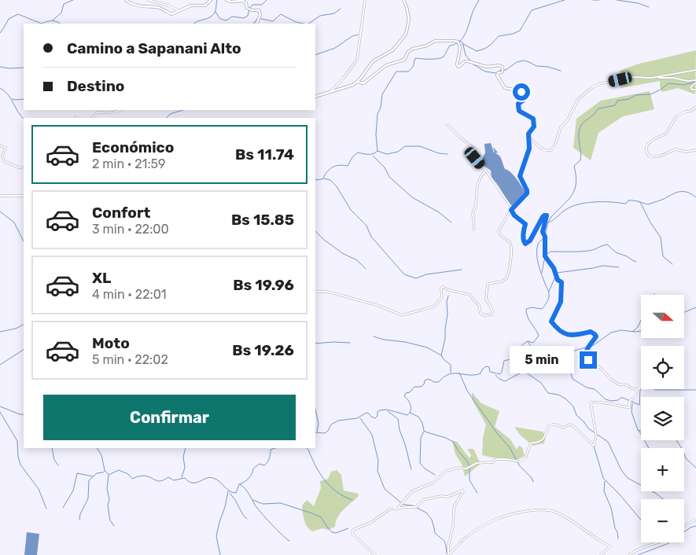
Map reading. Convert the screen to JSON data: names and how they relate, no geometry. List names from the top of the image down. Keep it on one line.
{"north":"right","page":{"banner":["Camino a Sapanani Alto","Destino"],"list":[{"name":"Económico","note":"2 min · 21:59","value":"Bs 11.74"},{"name":"Confort","note":"3 min · 22:00","value":"Bs 15.85"},{"name":"XL","note":"4 min · 22:01","value":"Bs 19.96"},{"name":"Moto","note":"5 min · 22:02","value":"Bs 19.26"}],"map_buttons":["+","−"],"bubble":"5 min","buttons":"Confirmar"}}
